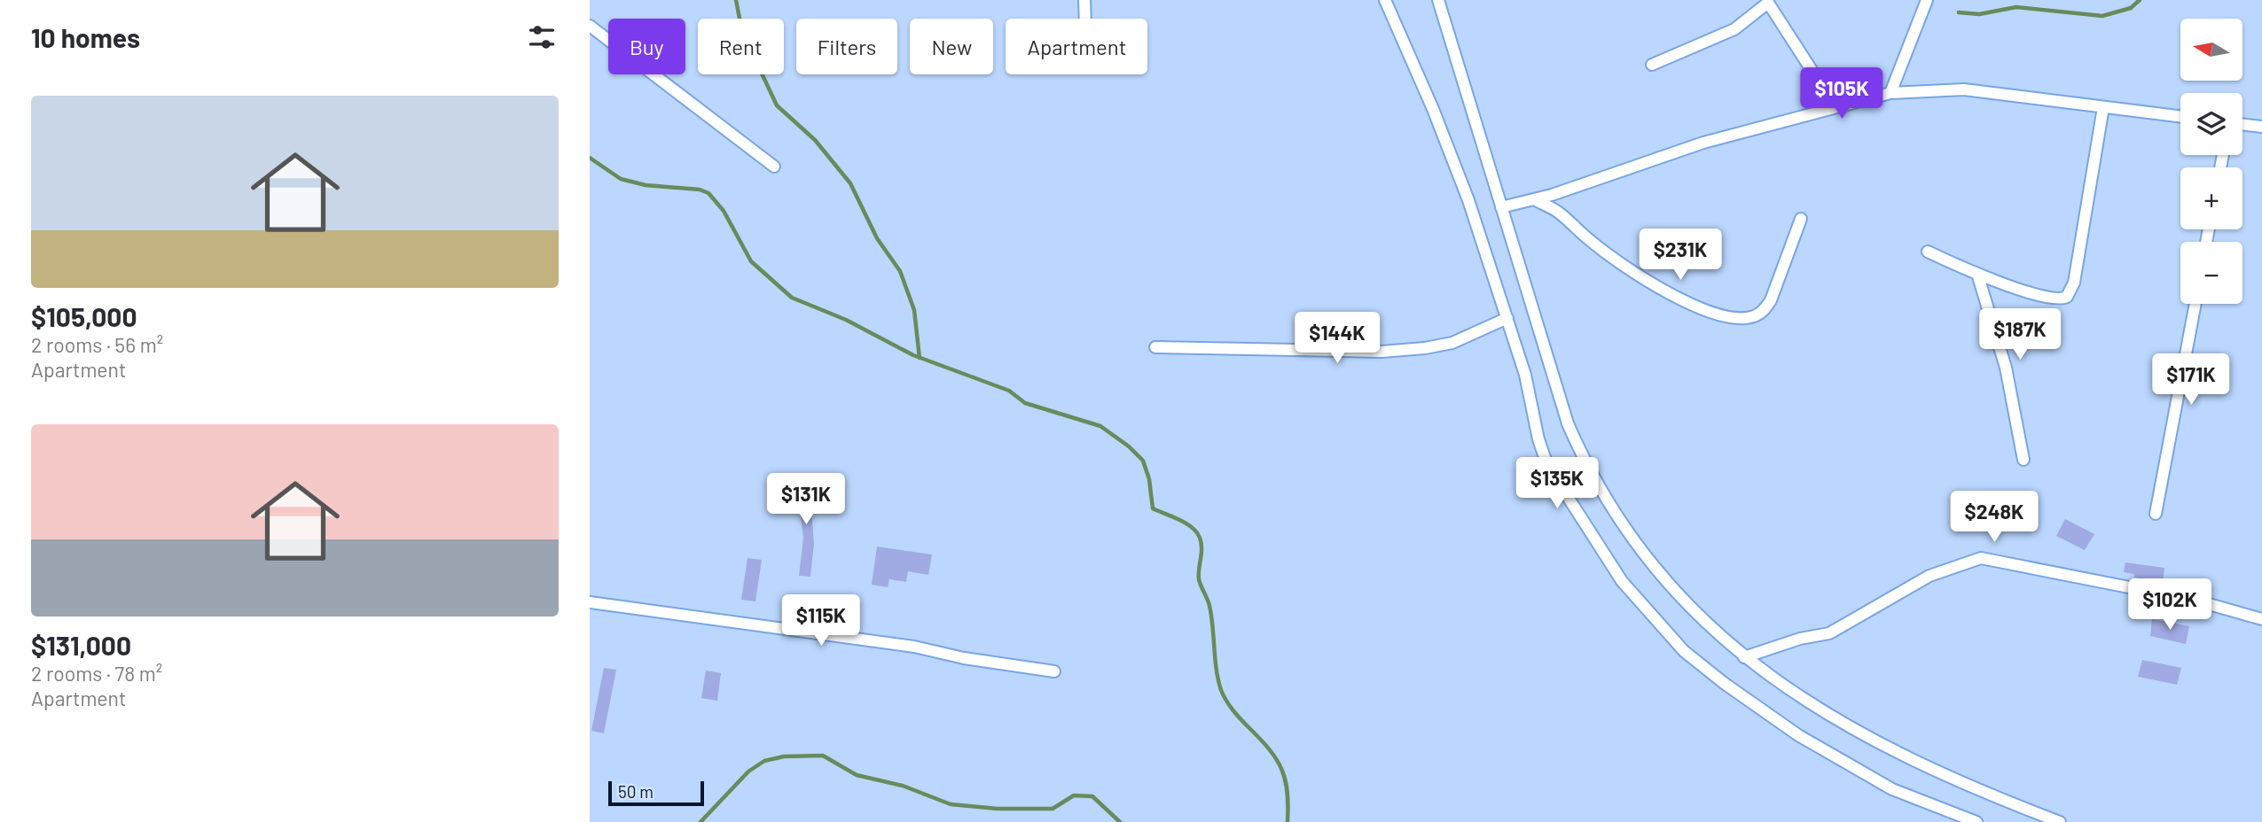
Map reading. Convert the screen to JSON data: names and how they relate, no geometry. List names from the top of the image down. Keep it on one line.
{"scale_bar":"50 m","north":"left","page":{"heading":"10 homes","map_buttons":["+","−"],"chip":["Buy","Rent","Filters","New","Apartment"],"price":["$105K","$231K","$187K","$144K","$171K","$135K","$131K","$248K","$102K","$115K"],"list":[{"name":"$105,000","note":"2 rooms · 56 m² · Apartment"},{"name":"$131,000","note":"2 rooms · 78 m² · Apartment"}],"scale":"50 m"}}
